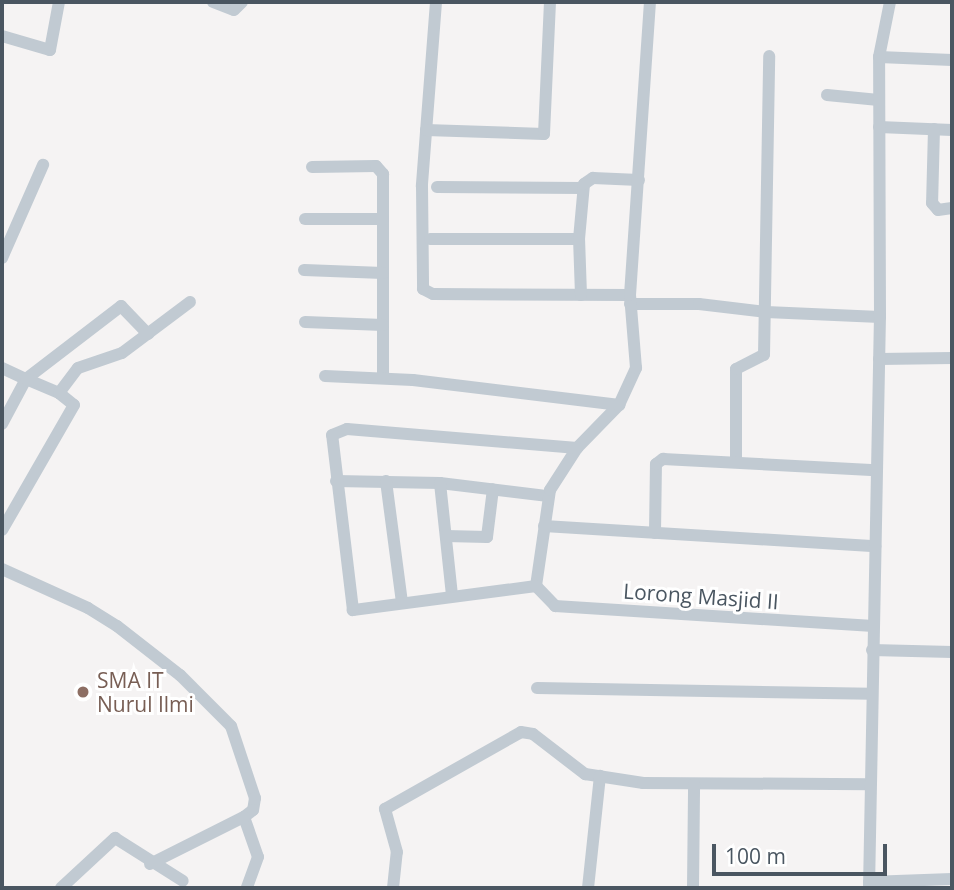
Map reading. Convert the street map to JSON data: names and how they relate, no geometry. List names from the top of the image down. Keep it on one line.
{"streets":{"street":["Lorong Masjid II"]},"places":["SMA IT Nurul Ilmi"],"scale_bar":"100 m"}
